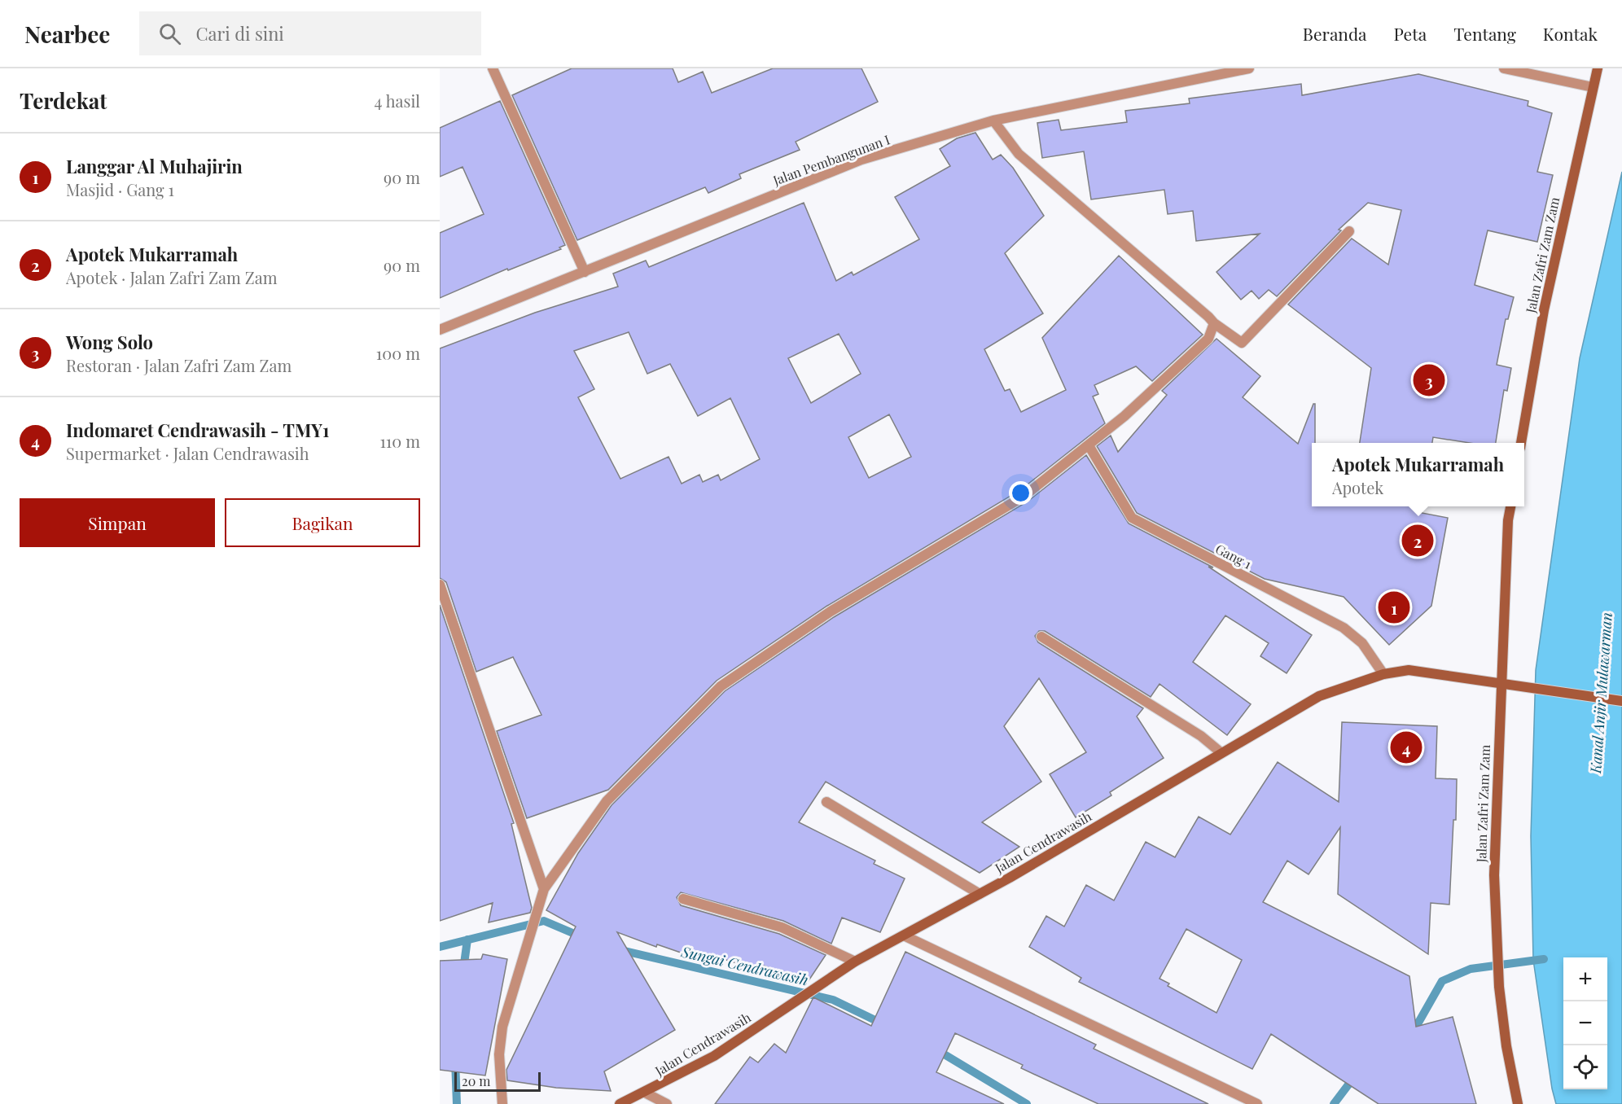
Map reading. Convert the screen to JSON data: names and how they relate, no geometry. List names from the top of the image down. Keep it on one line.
{"streets":{"street":["Jalan Pembangunan I","Jalan Zafri Zam Zam","Gang 1","Jalan Cendrawasih"]},"crossings":[["Jalan Zafri Zam Zam","Jalan Cendrawasih"],["Gang 1","Jalan Cendrawasih"]],"water":["Kanal Anjir Mulawarman","Sungai Cendrawasih"],"scale_bar":"20 m","page":{"header":"Nearbee","search":"Cari di sini","nav":["Beranda","Peta","Tentang","Kontak"],"heading":["Terdekat","4 hasil"],"list":[{"mark":"1","name":"Langgar Al Muhajirin","note":"Masjid · Gang 1","value":"90 m"},{"mark":"2","name":"Apotek Mukarramah","note":"Apotek · Jalan Zafri Zam Zam","value":"90 m"},{"mark":"3","name":"Wong Solo","note":"Restoran · Jalan Zafri Zam Zam","value":"100 m"},{"mark":"4","name":"Indomaret Cendrawasih - TMY1","note":"Supermarket · Jalan Cendrawasih","value":"110 m"}],"pins":["3","2","1","4"],"popup":["Apotek Mukarramah","Apotek"],"buttons":["Simpan","Bagikan"],"map_buttons":["+","−"],"scale":"20 m"}}
